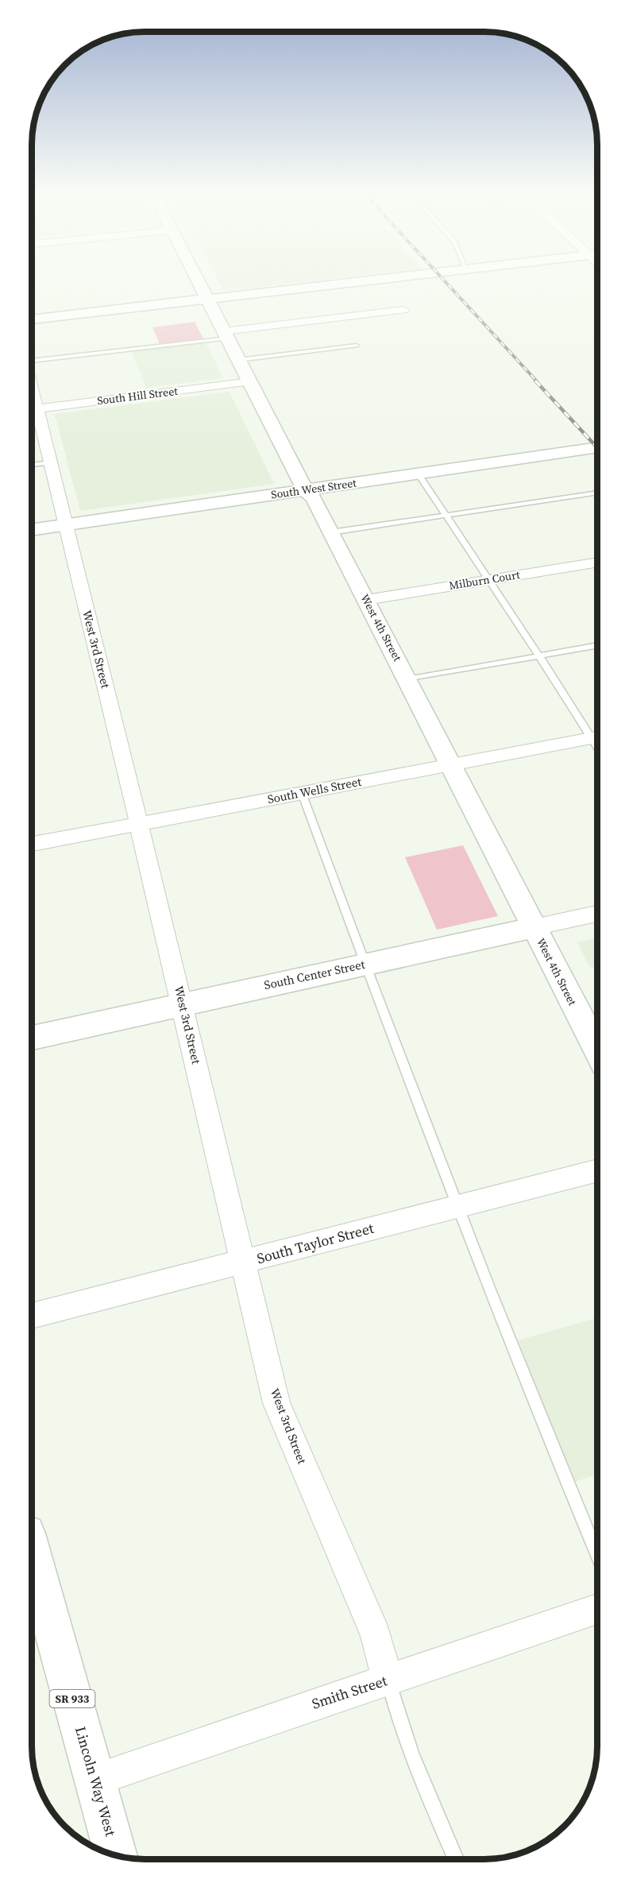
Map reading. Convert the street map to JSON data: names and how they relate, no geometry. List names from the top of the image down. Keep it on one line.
{"streets":{"street":["South Hill Street","South West Street","Milburn Court","West 4th Street","West 3rd Street","South Wells Street","South Center Street","South Taylor Street","Smith Street","SR 933","Lincoln Way West"]},"crossings":[["South Hill Street","West 4th Street"],["South West Street","West 4th Street"],["South West Street","West 3rd Street"],["Milburn Court","West 4th Street"],["West 4th Street","South Wells Street"],["West 4th Street","South Center Street"],["West 3rd Street","South Wells Street"],["West 3rd Street","South Center Street"],["West 3rd Street","South Taylor Street"],["West 3rd Street","Smith Street"],["Smith Street","Lincoln Way West"]]}
